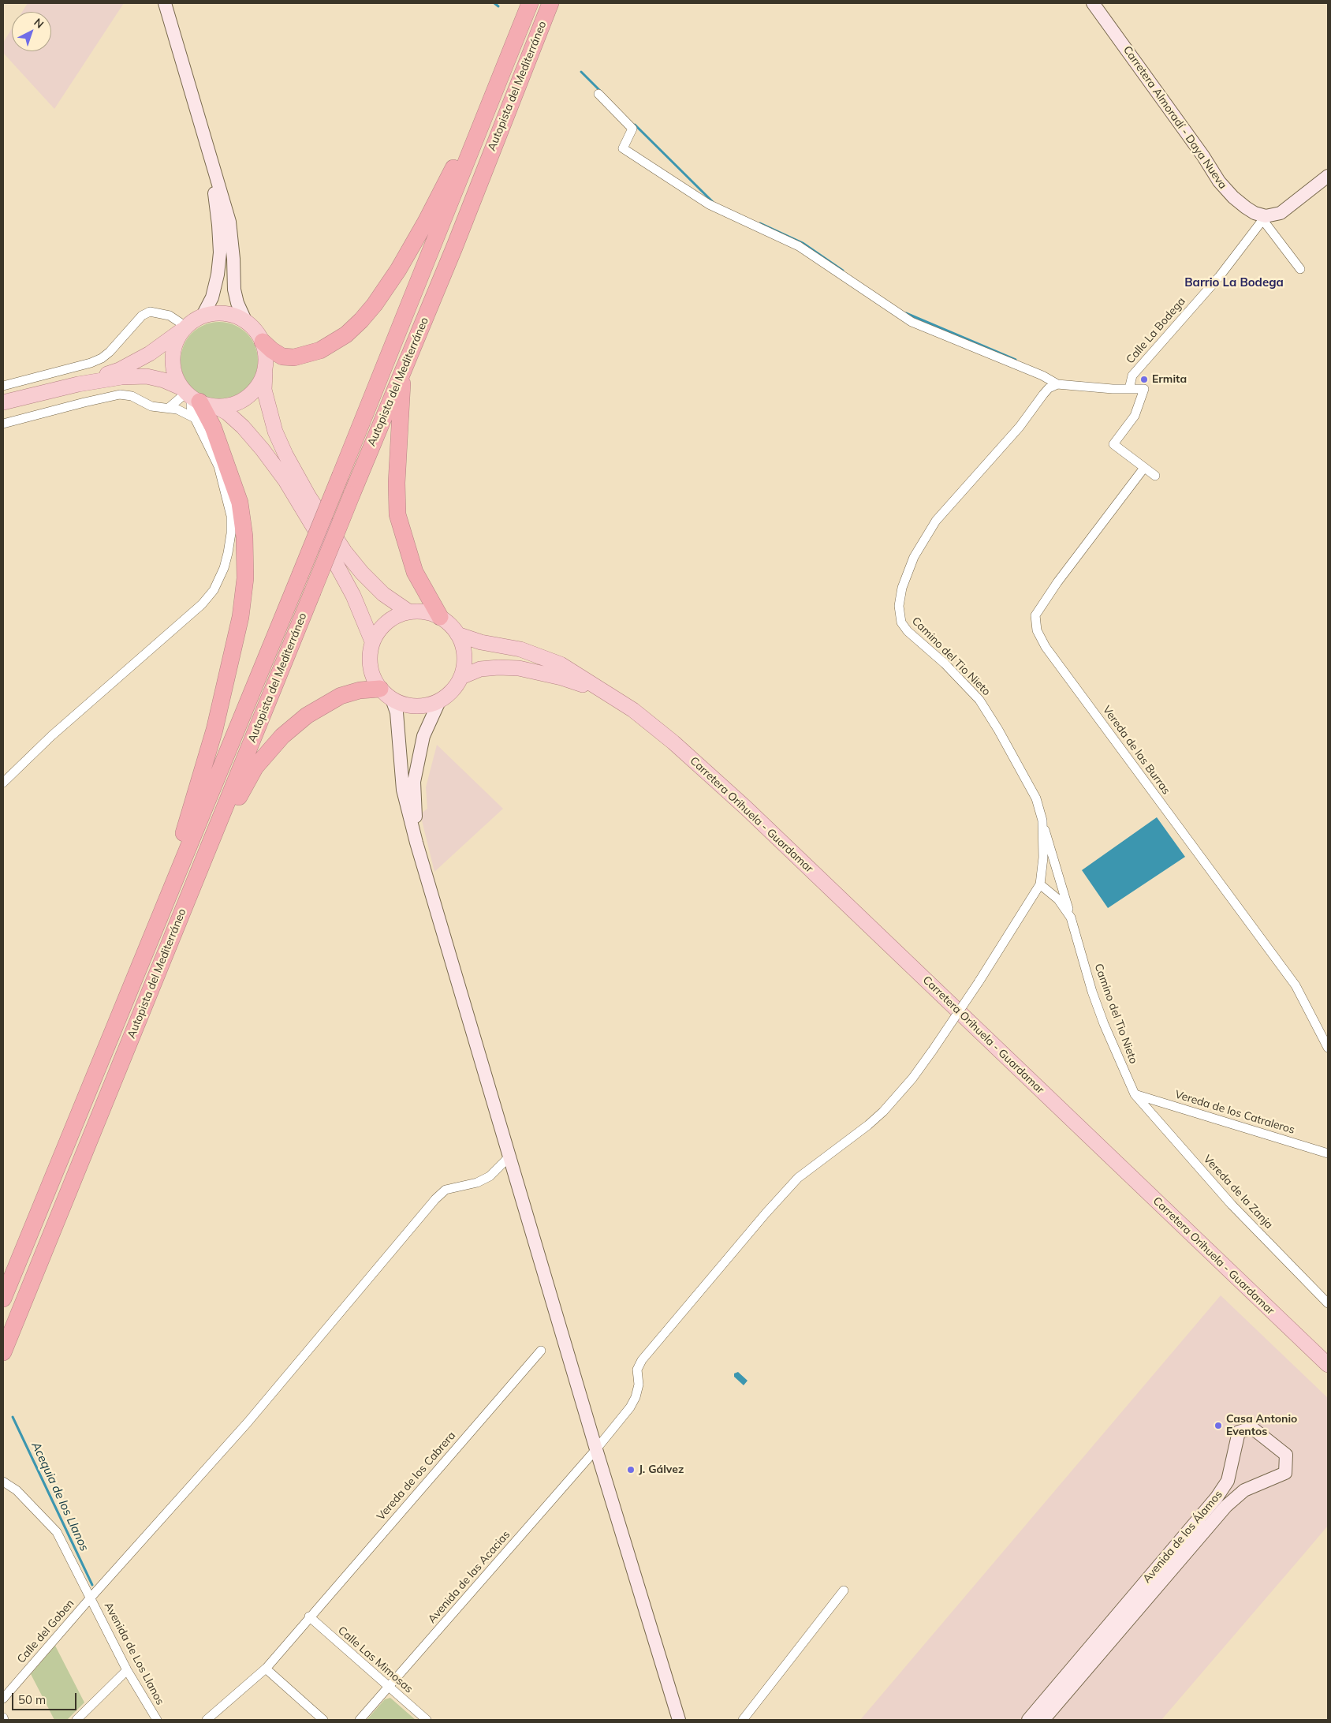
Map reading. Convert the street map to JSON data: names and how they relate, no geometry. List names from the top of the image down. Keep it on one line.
{"streets":{"highway":["Autopista del Mediterráneo"],"main road":["Carretera Almoradí - Daya Nueva","Carretera Orihuela - Guardamar","Avenida de los Álamos"],"street":["Calle La Bodega","Camino del Tio Nieto","Vereda de las Burras","Vereda de los Catraleros","Vereda de la Zanja","Vereda de los Cabrera","Avenida de las Acacias","Calle del Goben","Avenida de Los Llanos","Calle Las Mimosas"]},"crossings":[["Carretera Almoradí - Daya Nueva","Calle La Bodega"],["Camino del Tio Nieto","Vereda de los Catraleros"],["Camino del Tio Nieto","Vereda de la Zanja"],["Camino del Tio Nieto","Avenida de las Acacias"],["Vereda de los Catraleros","Vereda de la Zanja"],["Vereda de los Cabrera","Calle Las Mimosas"],["Avenida de las Acacias","Calle Las Mimosas"],["Calle del Goben","Avenida de Los Llanos"]],"districts":["Barrio La Bodega"],"water":["Acequia de los Llanos"],"places":["Ermita","Casa Antonio Eventos","J. Gálvez"],"scale_bar":"50 m","north":"top right"}
